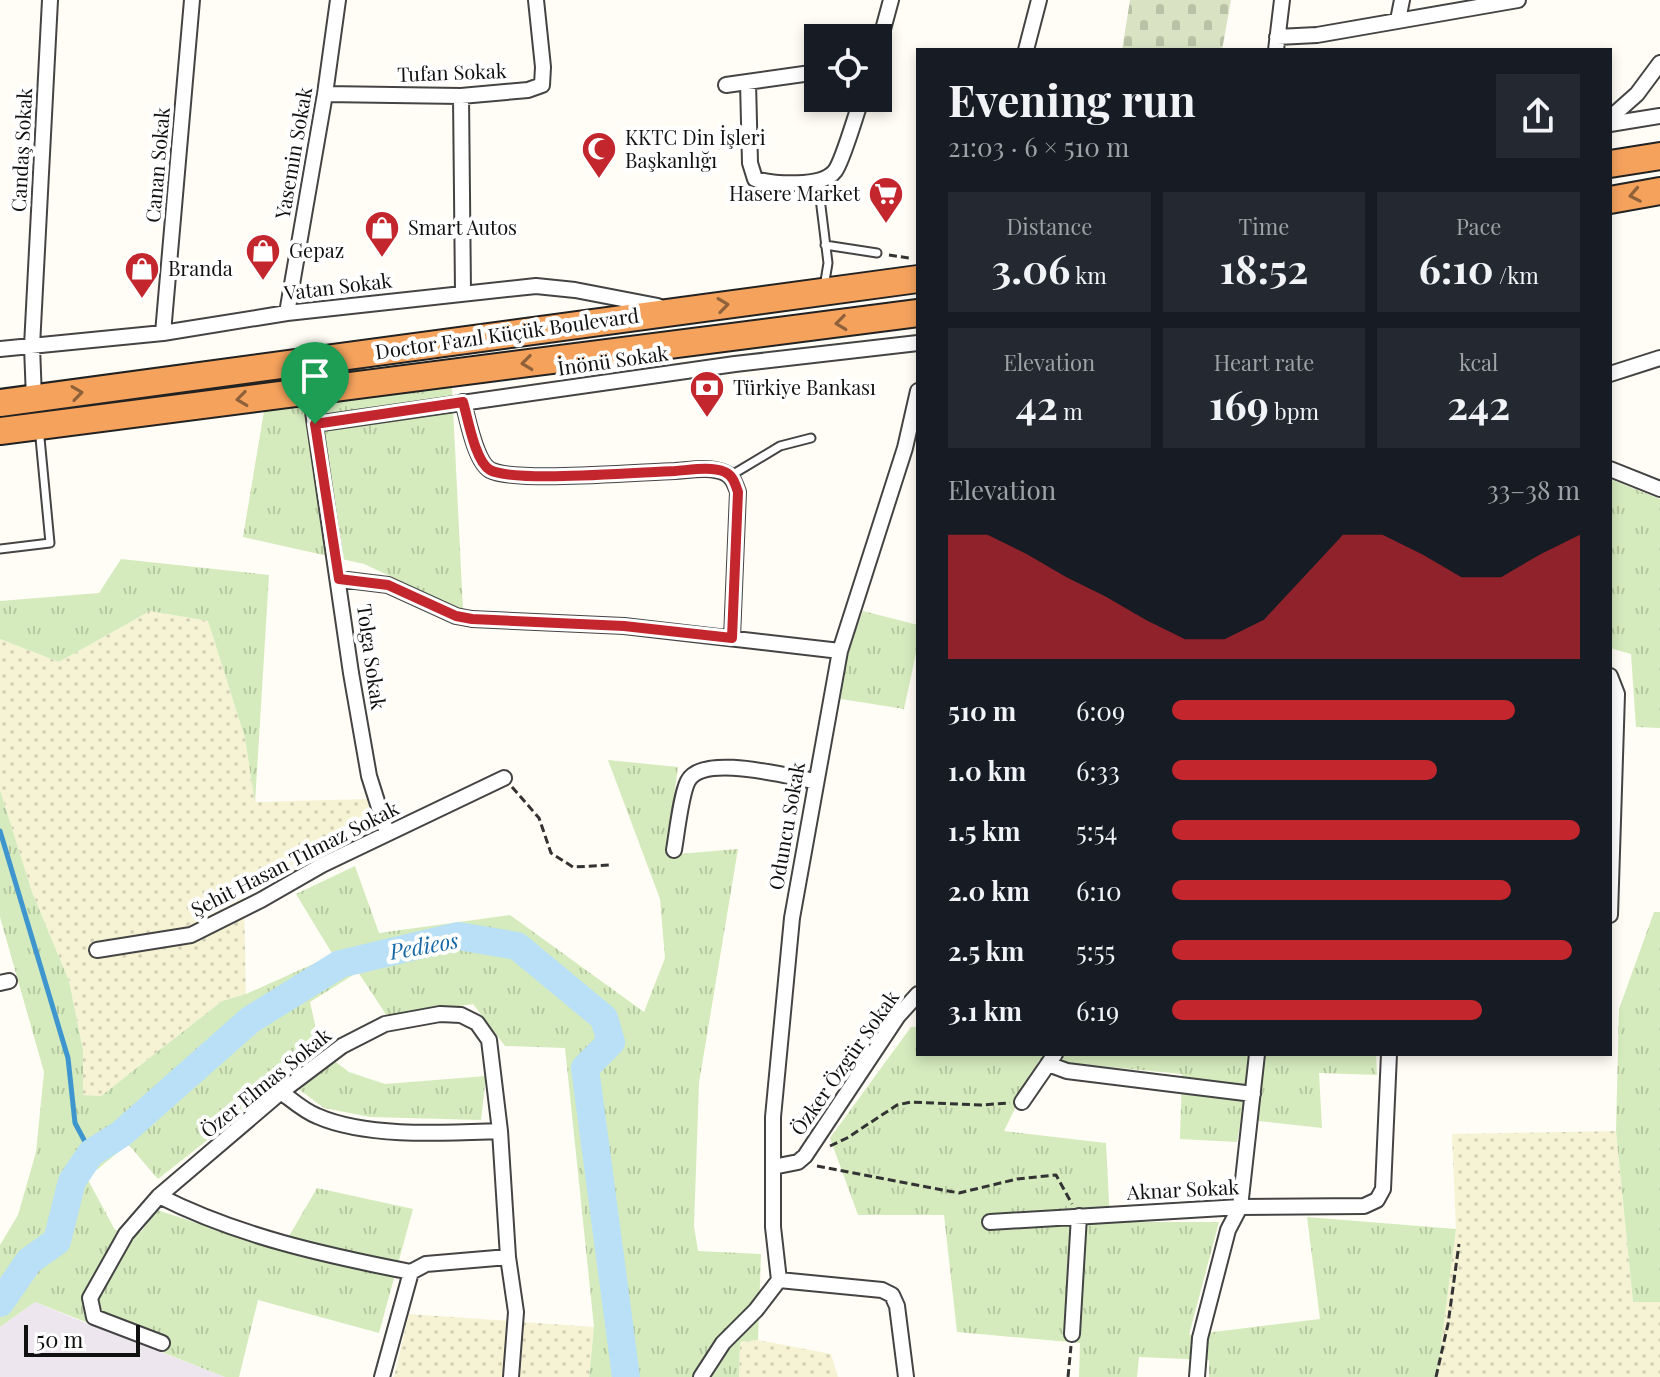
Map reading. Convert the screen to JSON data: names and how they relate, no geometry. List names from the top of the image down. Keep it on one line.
{"streets":{"highway":["Doctor Fazıl Küçük Boulevard"],"street":["Tufan Sokak","Candaş Sokak","Yasemin Sokak","Canan Sokak","Vatan Sokak","İnönü Sokak","Tolga Sokak","Oduncu Sokak","Şehit Hasan Tılmaz Sokak","Özker Özgür Sokak","Özer Elmas Sokak","Aknar Sokak"]},"crossings":[["Tufan Sokak","Yasemin Sokak"],["Candaş Sokak","Vatan Sokak"],["Candaş Sokak","Doctor Fazıl Küçük Boulevard"],["Yasemin Sokak","Vatan Sokak"],["Canan Sokak","Vatan Sokak"],["Vatan Sokak","Doctor Fazıl Küçük Boulevard"],["Doctor Fazıl Küçük Boulevard","Tolga Sokak"],["İnönü Sokak","Tolga Sokak"],["Tolga Sokak","Şehit Hasan Tılmaz Sokak"]],"water":["Pedieos"],"places":{"mosque":["KKTC Din İşleri Başkanlığı"],"supermarket":["Hasere Market"],"shop":["Smart Autos","Gepaz","Branda"],"bank":["Türkiye Bankası"]},"scale_bar":"50 m","page":{"heading":["Evening run","21:03 · 6 × 510 m"],"stats":[["Distance","3.06 km"],["Time","18:52"],["Pace","6:10 /km"],["Elevation","42 m"],["Heart rate","169 bpm"],["kcal","242"]],"chart":["Elevation","33–38 m"],"list":[{"name":"510 m","note":"6:09"},{"name":"1.0 km","note":"6:33"},{"name":"1.5 km","note":"5:54"},{"name":"2.0 km","note":"6:10"},{"name":"2.5 km","note":"5:55"},{"name":"3.1 km","note":"6:19"}],"scale":"50 m"}}
